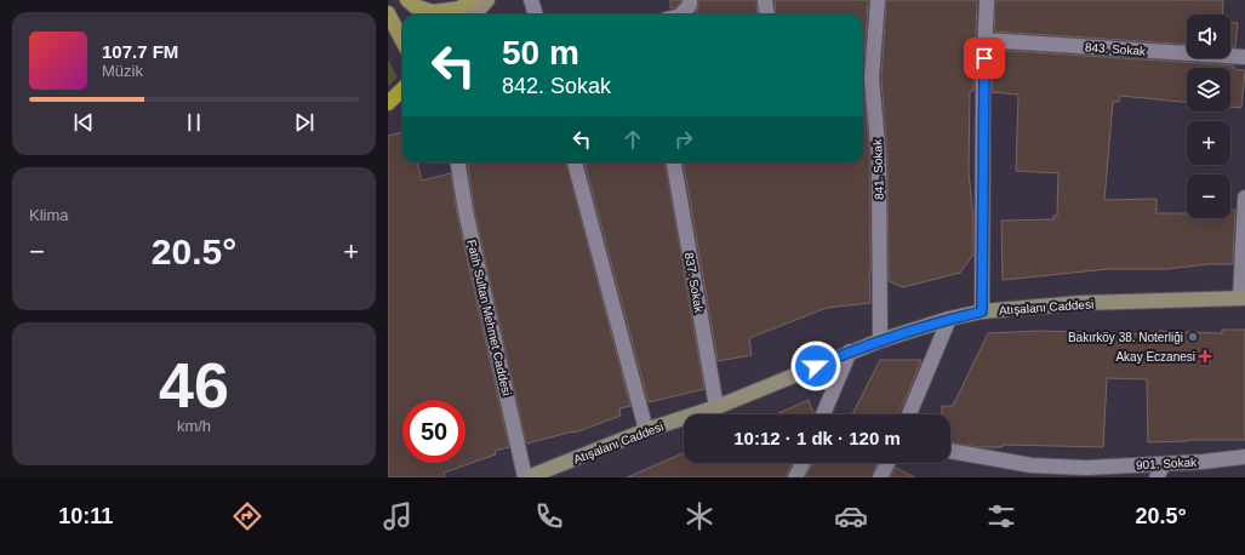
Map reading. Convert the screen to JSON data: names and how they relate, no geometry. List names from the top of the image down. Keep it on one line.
{"streets":{"main road":["Atışalanı Caddesi"],"street":["843. Sokak","841. Sokak","837. Sokak","Fatih Sultan Mehmet Caddesi","901. Sokak"]},"crossings":[["841. Sokak","Atışalanı Caddesi"],["837. Sokak","Atışalanı Caddesi"],["Atışalanı Caddesi","Fatih Sultan Mehmet Caddesi"]],"places":{"other":["Bakırköy 38. Noterliği"],"health":["Akay Eczanesi"]},"page":{"map_buttons":["+","−"],"turn":["50 m","842. Sokak"],"song":["107.7 FM","Müzik"],"tile":["Klima",["46","km/h"]],"heat":["−","20.5°","+"],"limit":"50","trip":"10:12 · 1 dk · 120 m","tabs":["10:11","20.5°"]}}
